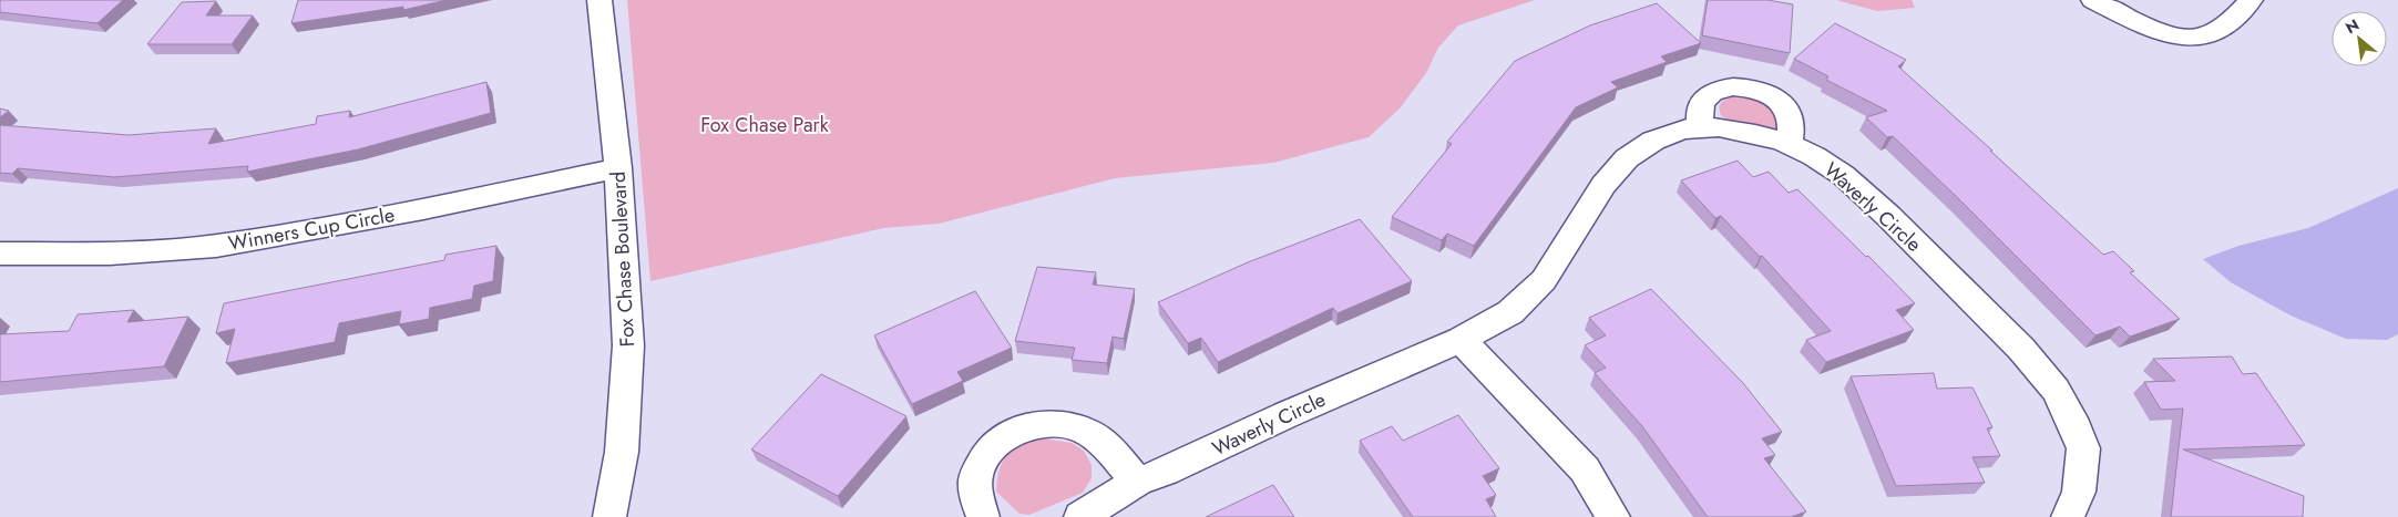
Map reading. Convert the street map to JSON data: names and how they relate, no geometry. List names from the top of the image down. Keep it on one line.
{"streets":{"street":["Waverly Circle","Winners Cup Circle","Fox Chase Boulevard"]},"crossings":[["Winners Cup Circle","Fox Chase Boulevard"]],"parks":["Fox Chase Park"],"north":"top left"}
